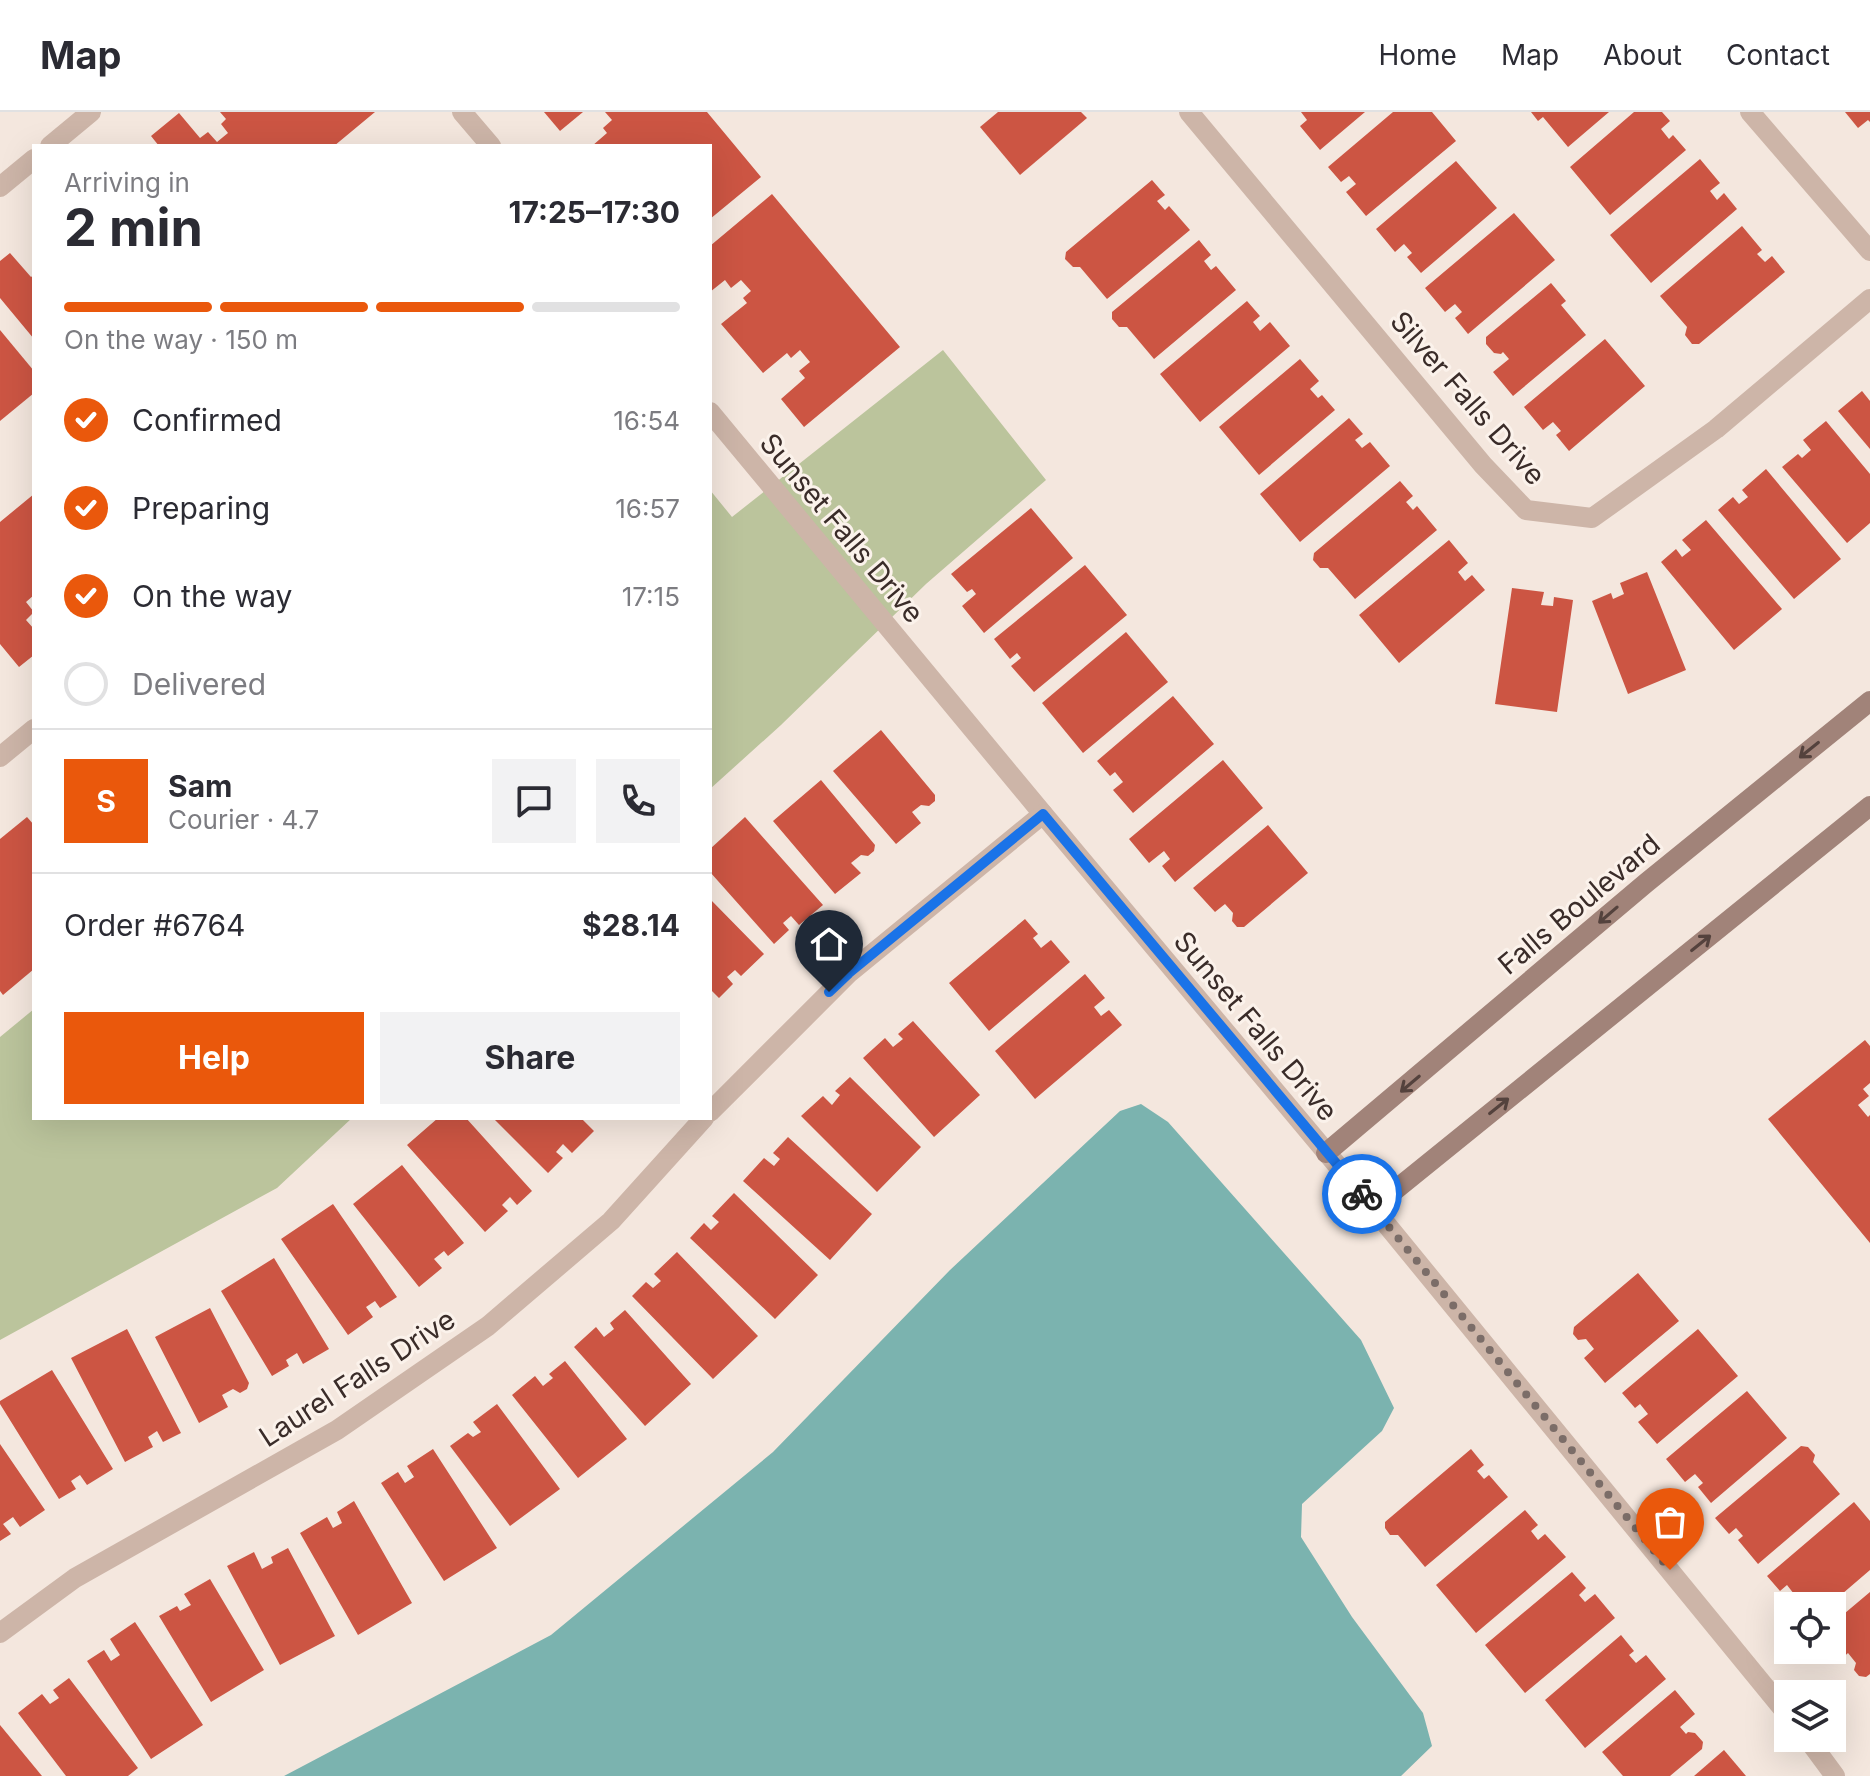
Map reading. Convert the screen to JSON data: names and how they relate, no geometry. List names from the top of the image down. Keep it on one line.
{"streets":{"street":["Silver Falls Drive","Sunset Falls Drive","Falls Boulevard","Laurel Falls Drive"]},"crossings":[["Sunset Falls Drive","Falls Boulevard"]],"page":{"header":"Map","nav":["Home","Map","About","Contact"],"heading":["2 min","Arriving in","17:25–17:30"],"panel":["Sam","Courier · 4.7","Order #6764","$28.14"],"bar":"On the way · 150 m","list":[["Confirmed","16:54"],["Preparing","16:57"],["On the way","17:15"],"Delivered"],"round":"S","buttons":["Help","Share"]}}
